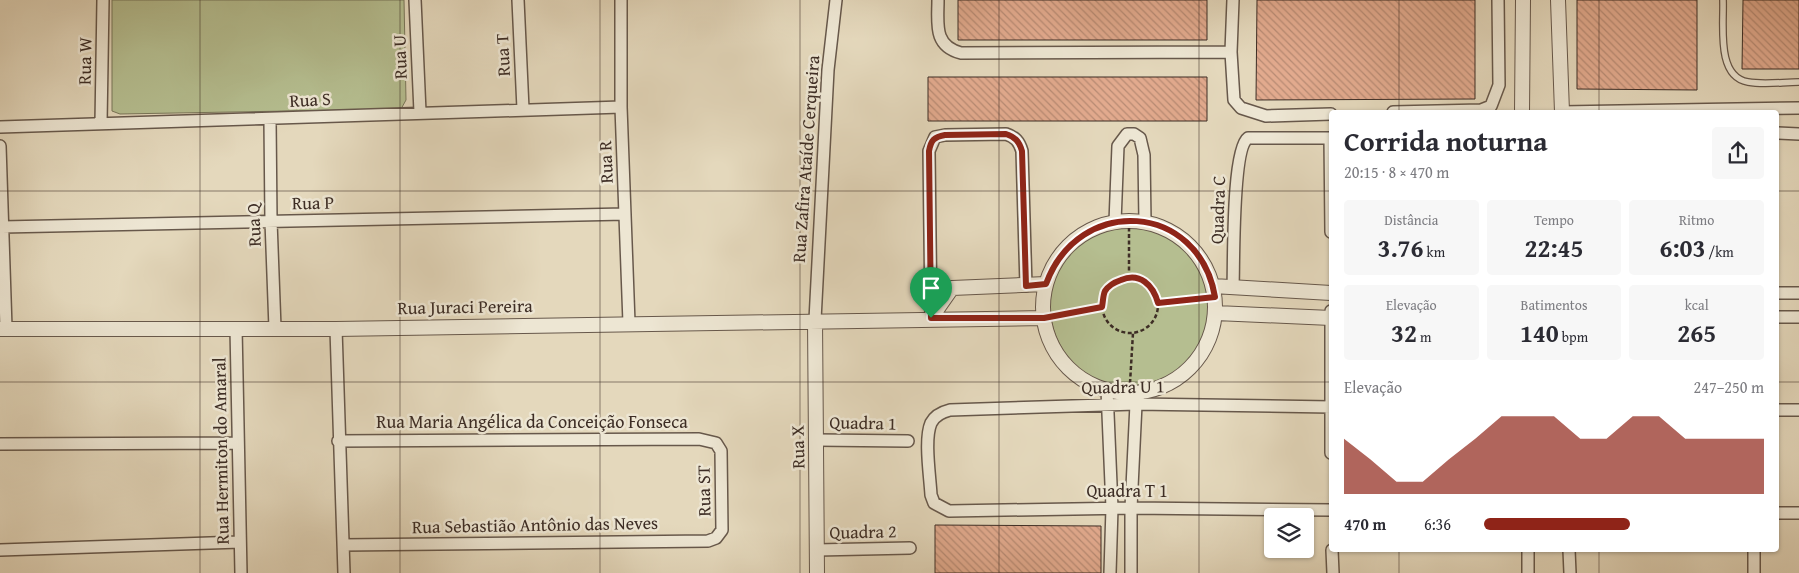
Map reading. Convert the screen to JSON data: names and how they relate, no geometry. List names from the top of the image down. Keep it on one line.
{"streets":{"street":["Rua T","Rua U","Rua W","Rua S","Rua Zafira Ataíde Cerqueira","Rua R","Rua P","Quadra C","Rua Q","Rua Juraci Pereira","Quadra U 1","Rua Maria Angélica da Conceição Fonseca","Quadra 1","Rua X","Rua Hermiton do Amaral","Rua ST","Quadra T 1","Rua Sebastião Antônio das Neves","Quadra 2"]},"crossings":[["Rua T","Rua S"],["Rua U","Rua S"],["Rua W","Rua S"],["Rua S","Rua R"],["Rua S","Rua Q"],["Rua Zafira Ataíde Cerqueira","Rua Juraci Pereira"],["Rua Zafira Ataíde Cerqueira","Rua X"],["Rua R","Rua P"],["Rua R","Rua Juraci Pereira"],["Rua P","Rua Q"],["Rua Q","Rua Juraci Pereira"],["Rua Juraci Pereira","Rua X"],["Rua Juraci Pereira","Rua Hermiton do Amaral"],["Quadra U 1","Quadra T 1"],["Rua Maria Angélica da Conceição Fonseca","Rua ST"],["Quadra 1","Rua X"],["Rua X","Quadra 2"],["Rua ST","Rua Sebastião Antônio das Neves"]],"page":{"heading":["Corrida noturna","20:15 · 8 × 470 m"],"stats":[["Distância","3.76 km"],["Tempo","22:45"],["Ritmo","6:03 /km"],["Elevação","32 m"],["Batimentos","140 bpm"],["kcal","265"]],"chart":["Elevação","247–250 m"],"list":[{"name":"470 m","note":"6:36"}]}}
